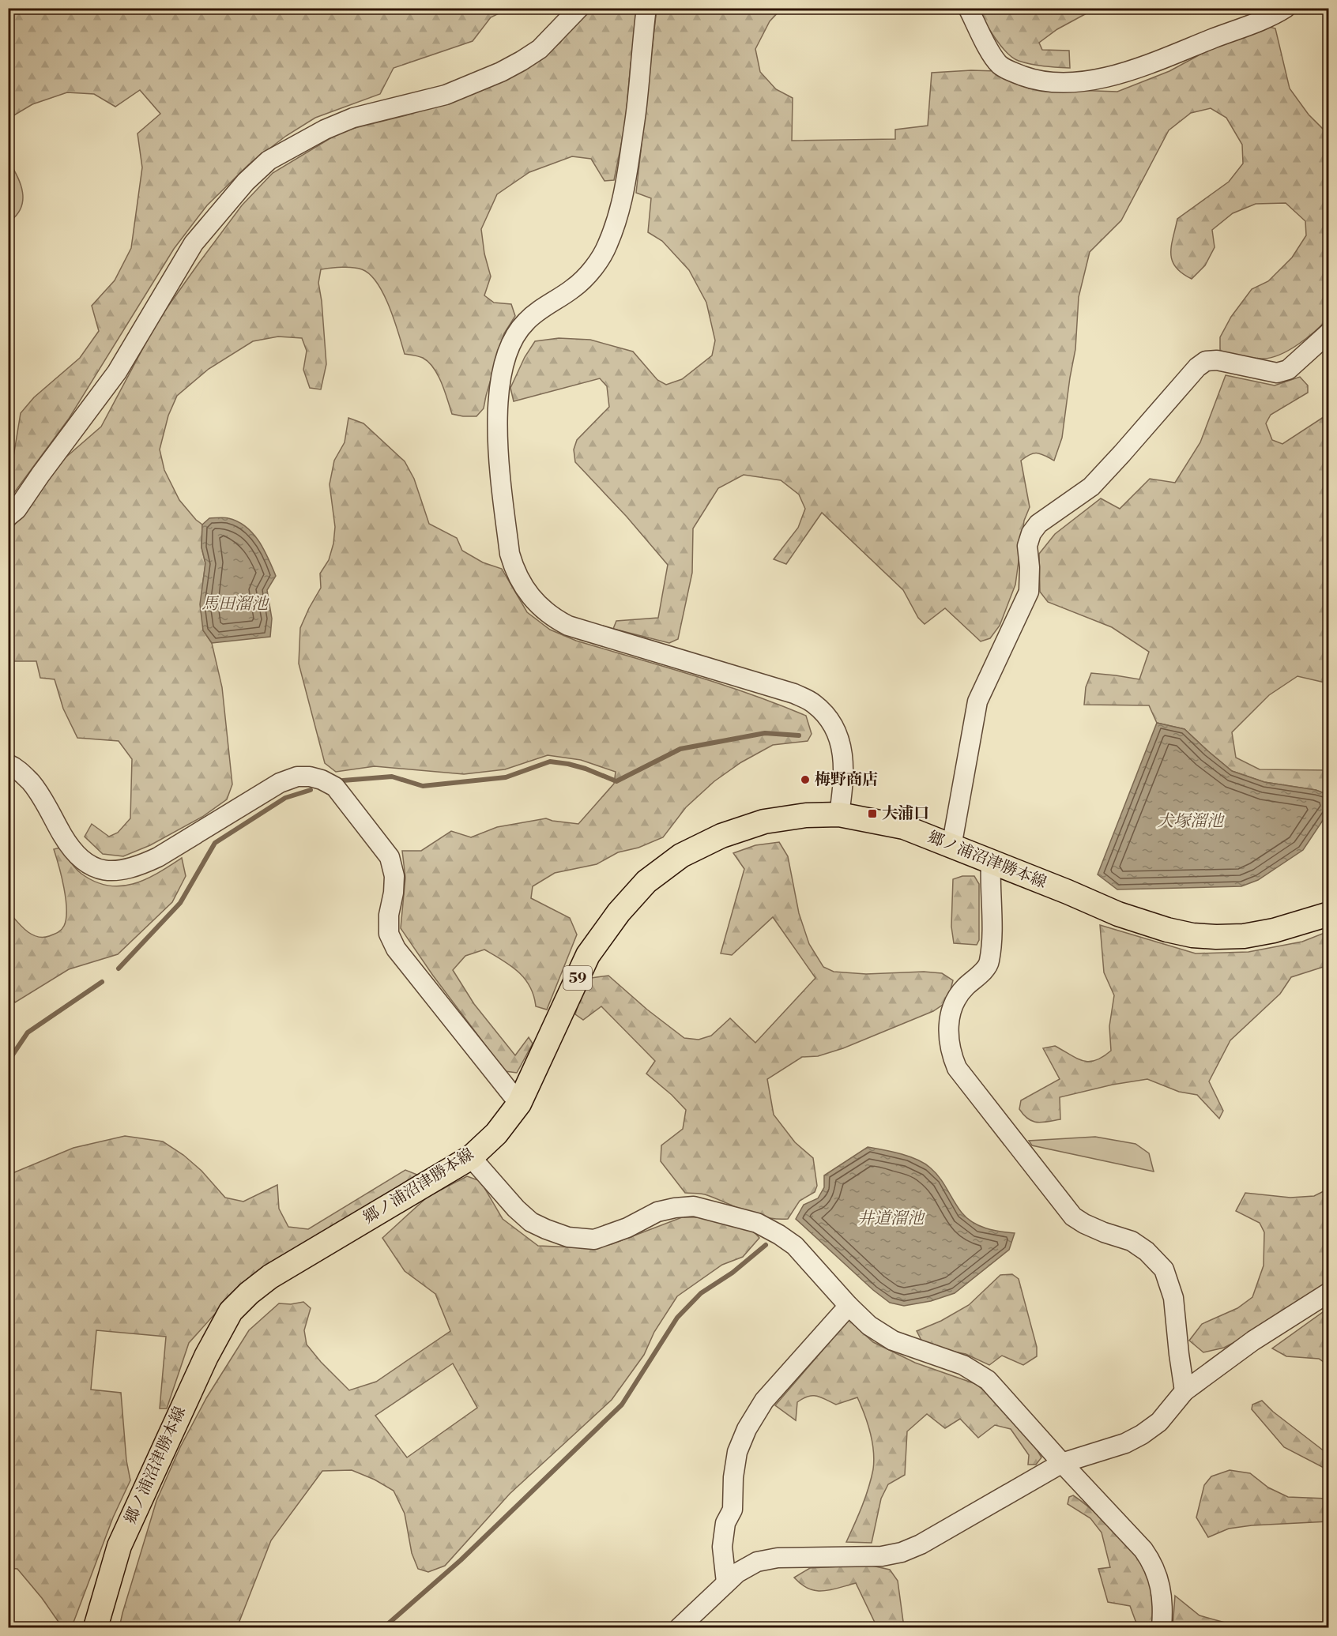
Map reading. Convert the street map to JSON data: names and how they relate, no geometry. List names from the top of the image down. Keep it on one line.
{"streets":{"main road":["郷ノ浦沼津勝本線","59"]},"water":["馬田溜池","犬塚溜池","井道溜池"],"places":{"other":["梅野商店"],"transit":["大浦口"]}}
